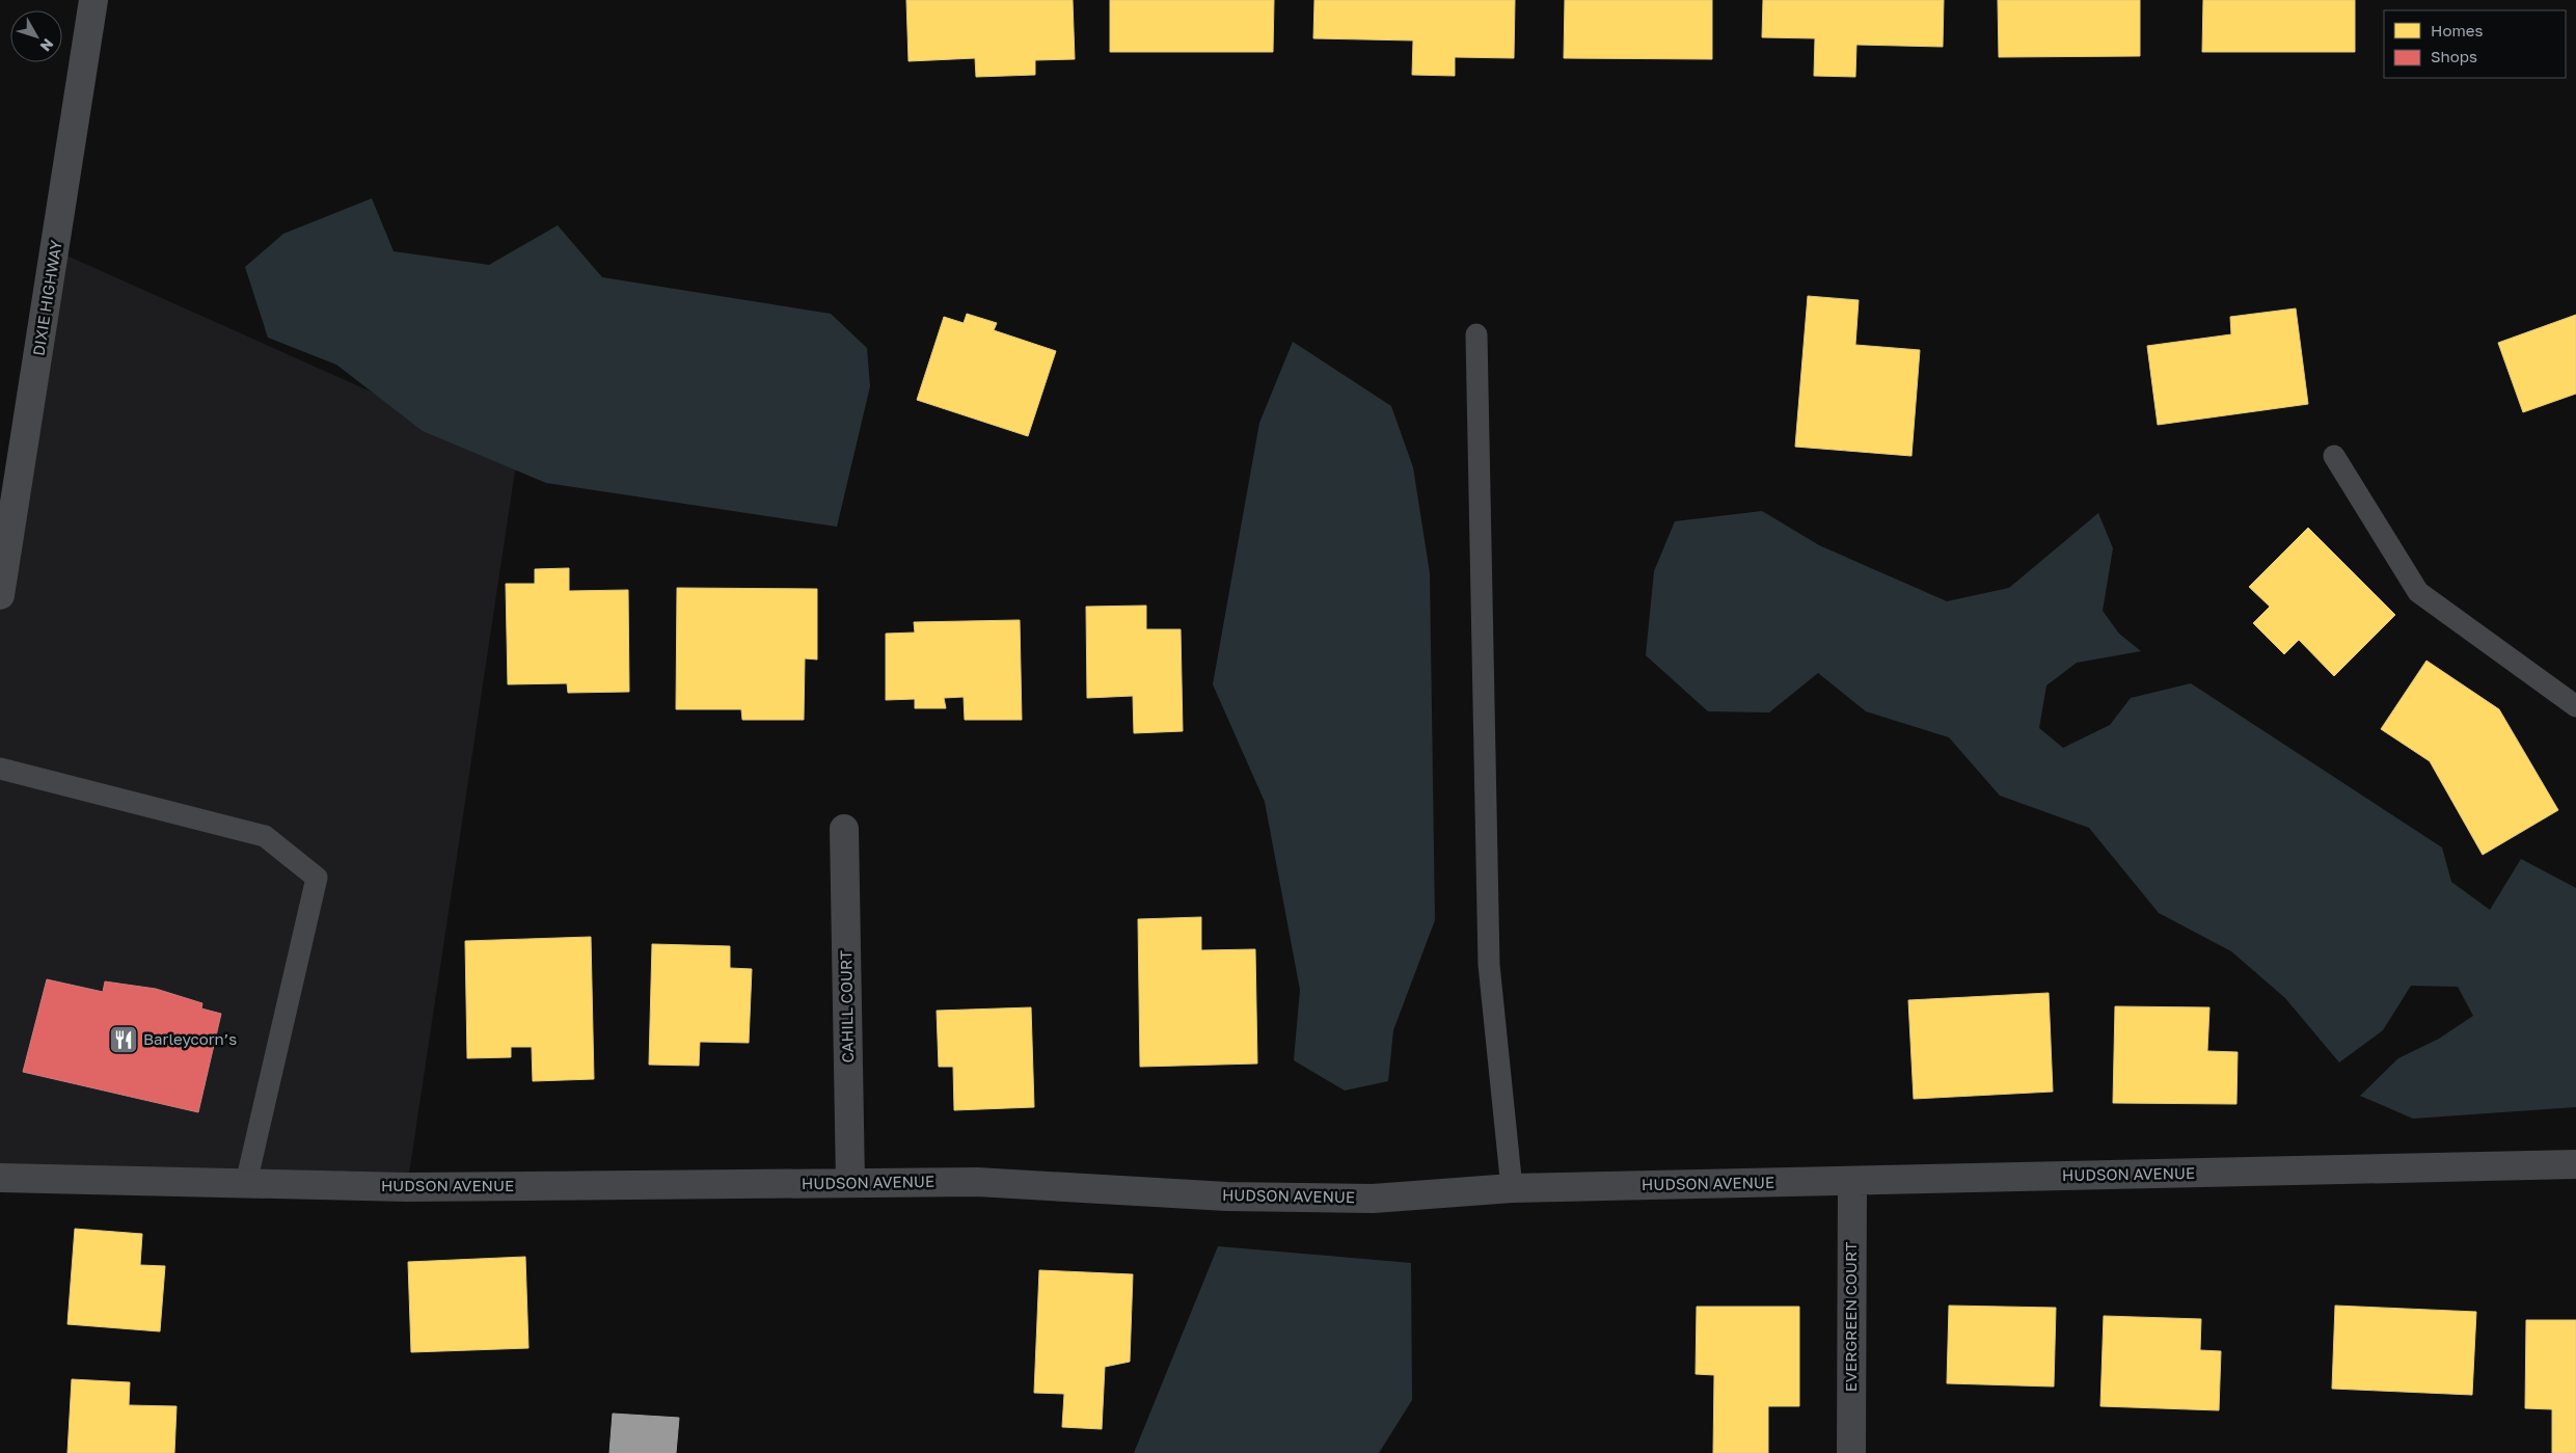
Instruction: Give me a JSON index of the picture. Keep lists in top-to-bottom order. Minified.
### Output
{"streets":{"main road":["DIXIE HIGHWAY"],"street":["CAHILL COURT","HUDSON AVENUE","EVERGREEN COURT"]},"crossings":[["CAHILL COURT","HUDSON AVENUE"],["HUDSON AVENUE","EVERGREEN COURT"]],"places":{"restaurant":["Barleycorn’s"]},"legend":["Homes","Shops"],"north":"bottom right"}
